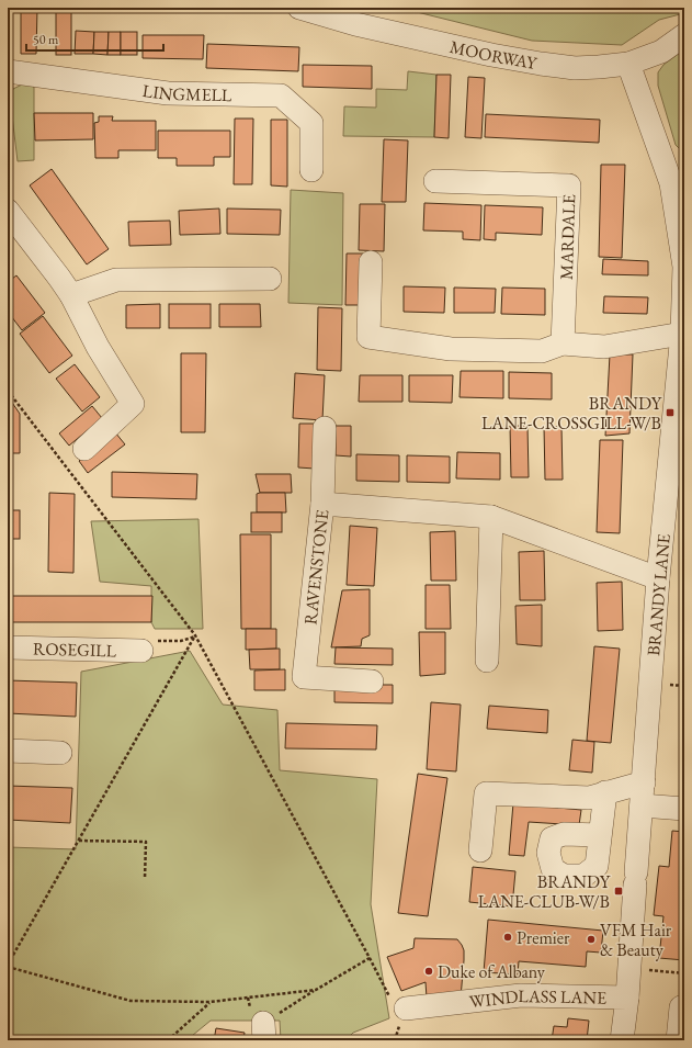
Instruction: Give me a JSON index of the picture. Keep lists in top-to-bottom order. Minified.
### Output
{"streets":{"street":["MOORWAY","LINGMELL","MARDALE","RAVENSTONE","BRANDY LANE","ROSEGILL","WINDLASS LANE"]},"crossings":[["MOORWAY","BRANDY LANE"],["RAVENSTONE","BRANDY LANE"],["BRANDY LANE","WINDLASS LANE"]],"places":{"transit":["BRANDY LANE-CROSSGILL-W/B","BRANDY LANE-CLUB-W/B"],"other":["Premier","VFM Hair & Beauty","Duke of Albany"]},"scale_bar":"50 m"}
